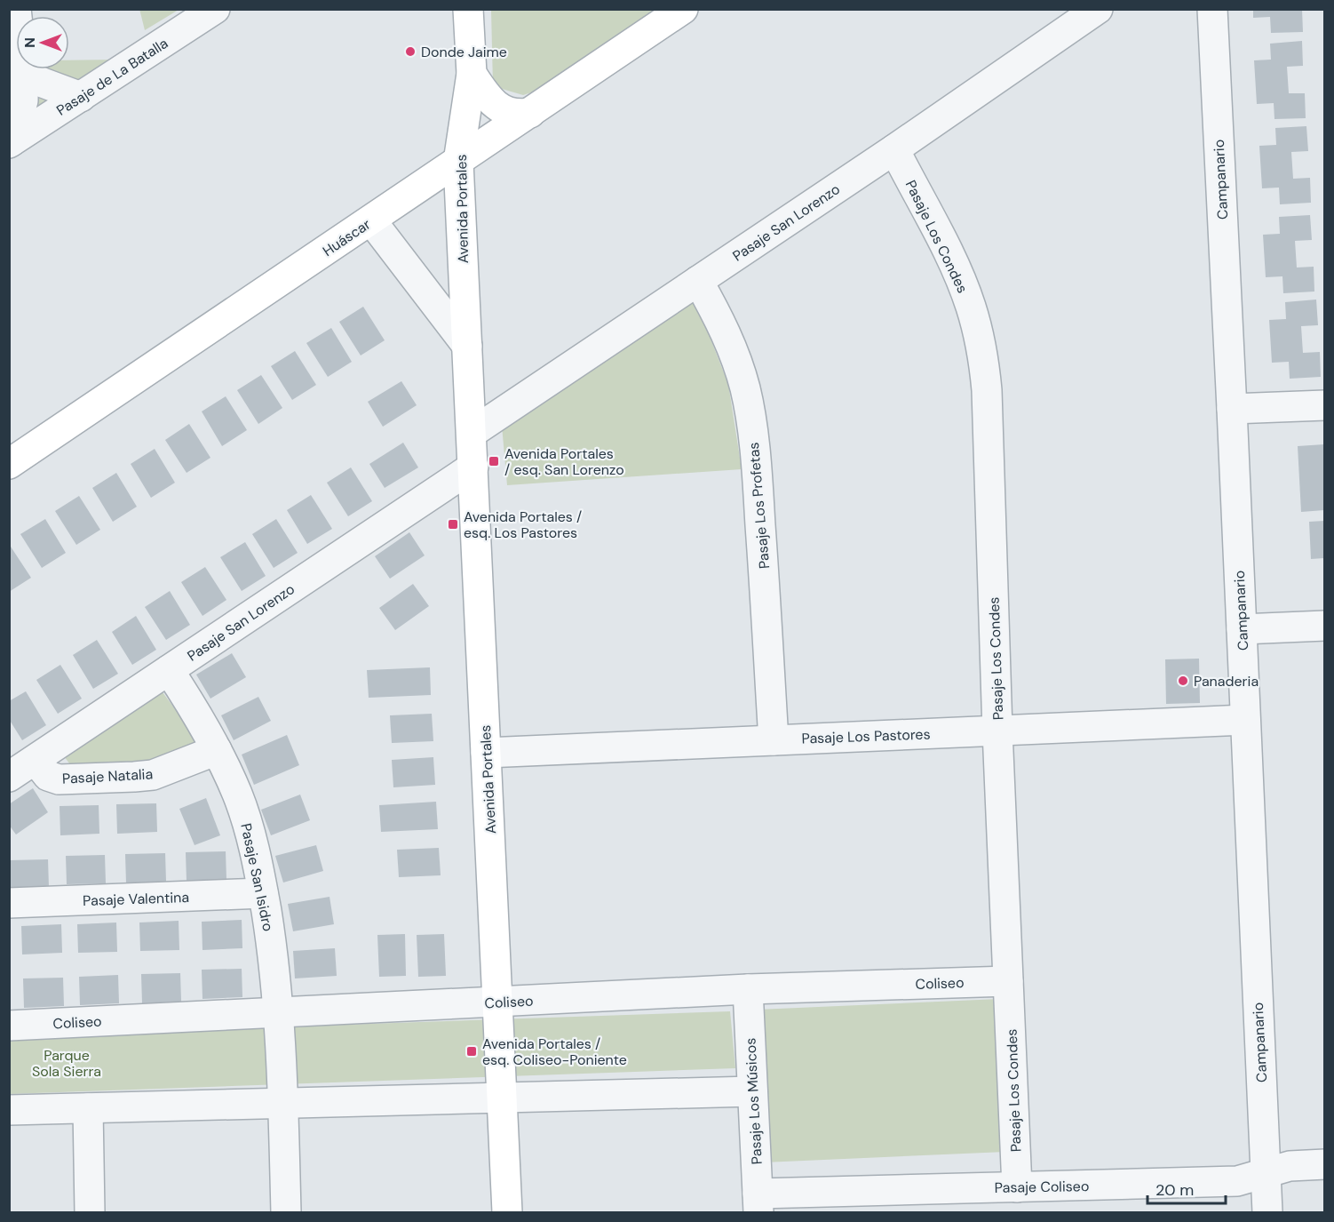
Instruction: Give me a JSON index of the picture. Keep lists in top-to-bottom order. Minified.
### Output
{"streets":{"main road":["Avenida Portales","Huáscar"],"street":["Pasaje de La Batalla","Campanario","Pasaje San Lorenzo","Pasaje Los Condes","Pasaje Los Profetas","Pasaje Los Pastores","Pasaje Natalia","Pasaje San Isidro","Pasaje Valentina","Coliseo","Pasaje Los Músicos","Pasaje Coliseo"]},"crossings":[["Campanario","Pasaje Los Pastores"],["Campanario","Pasaje Coliseo"],["Avenida Portales","Pasaje San Lorenzo"],["Avenida Portales","Huáscar"],["Avenida Portales","Pasaje Los Pastores"],["Avenida Portales","Coliseo"],["Pasaje San Lorenzo","Pasaje Los Condes"],["Pasaje San Lorenzo","Pasaje Los Profetas"],["Pasaje San Lorenzo","Pasaje Natalia"],["Pasaje San Lorenzo","Pasaje San Isidro"],["Pasaje Los Condes","Pasaje Los Pastores"],["Pasaje Los Condes","Coliseo"],["Pasaje Los Condes","Pasaje Coliseo"],["Pasaje Los Profetas","Pasaje Los Pastores"],["Pasaje Natalia","Pasaje San Isidro"],["Pasaje San Isidro","Pasaje Valentina"],["Pasaje San Isidro","Coliseo"],["Coliseo","Pasaje Los Músicos"],["Pasaje Los Músicos","Pasaje Coliseo"]],"parks":["Parque Sola Sierra"],"places":{"other":["Donde Jaime","Panaderia"],"transit":["Avenida Portales / esq. San Lorenzo","Avenida Portales / esq. Los Pastores","Avenida Portales / esq. Coliseo-Poniente"]},"scale_bar":"20 m","north":"left"}
